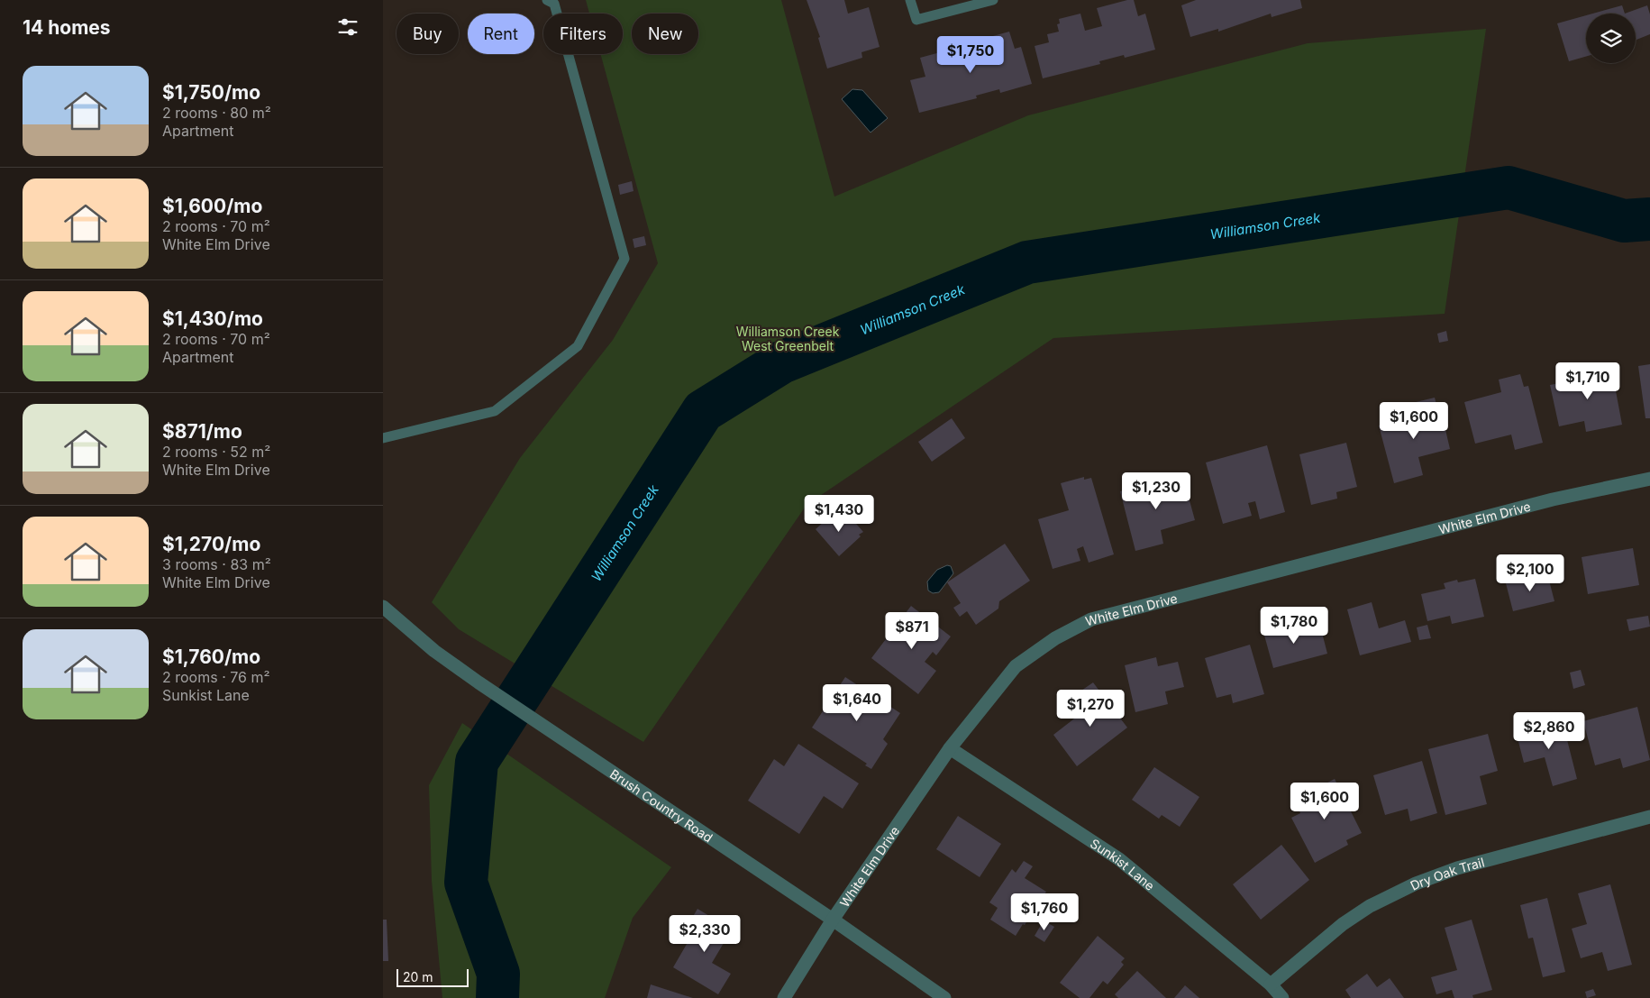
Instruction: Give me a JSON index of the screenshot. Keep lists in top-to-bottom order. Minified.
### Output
{"streets":{"street":["White Elm Drive","Brush Country Road","Sunkist Lane","Dry Oak Trail"]},"crossings":[["White Elm Drive","Brush Country Road"],["White Elm Drive","Sunkist Lane"],["Sunkist Lane","Dry Oak Trail"]],"water":["Williamson Creek"],"parks":["Williamson Creek West Greenbelt"],"scale_bar":"20 m","page":{"heading":"14 homes","chip":["Buy","Rent","Filters","New"],"price":["$1,750","$1,710","$1,600","$1,230","$1,430","$2,100","$1,780","$871","$1,640","$1,270","$2,860","$1,600","$1,760","$2,330"],"list":[{"name":"$1,750/mo","note":"2 rooms · 80 m² · Apartment"},{"name":"$1,600/mo","note":"2 rooms · 70 m² · White Elm Drive"},{"name":"$1,430/mo","note":"2 rooms · 70 m² · Apartment"},{"name":"$871/mo","note":"2 rooms · 52 m² · White Elm Drive"},{"name":"$1,270/mo","note":"3 rooms · 83 m² · White Elm Drive"},{"name":"$1,760/mo","note":"2 rooms · 76 m² · Sunkist Lane"}],"scale":"20 m"}}
